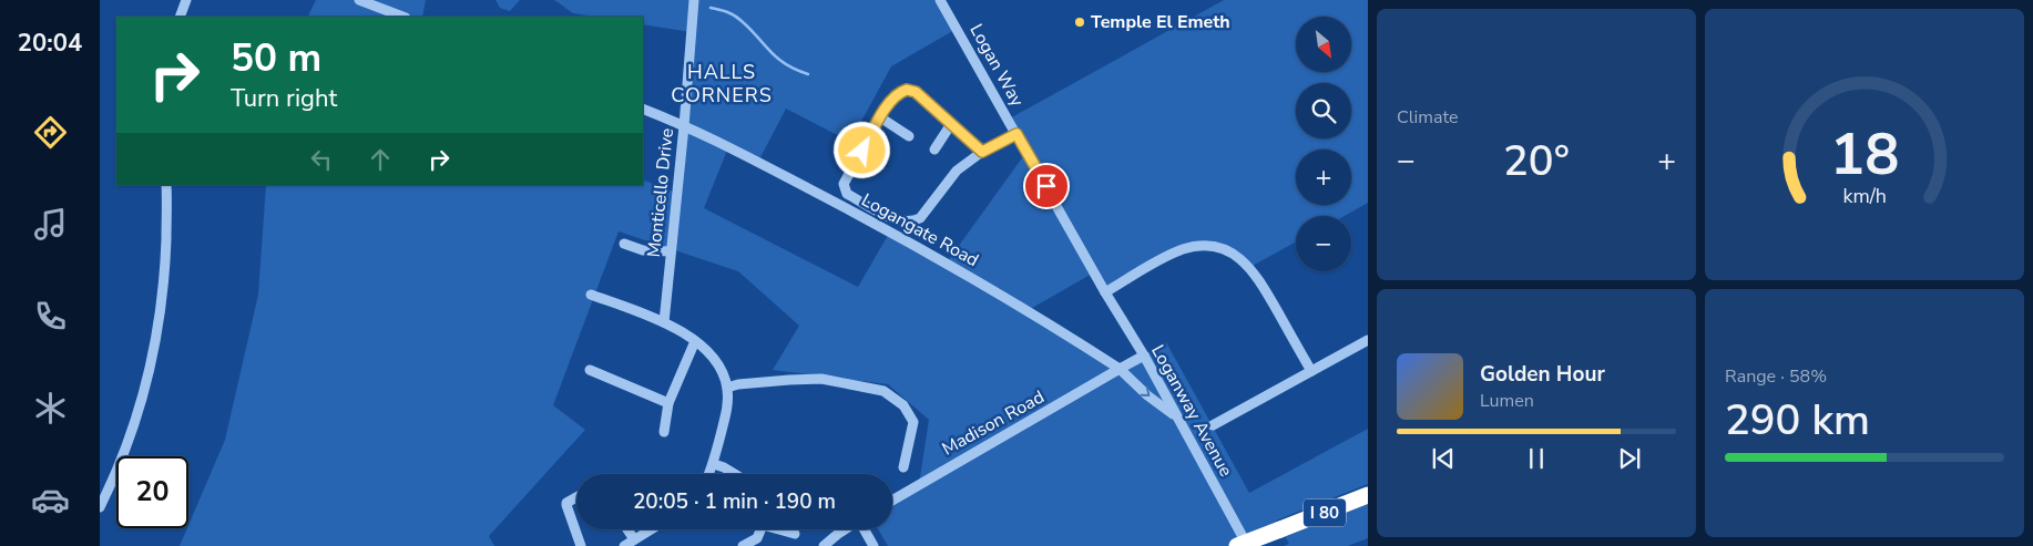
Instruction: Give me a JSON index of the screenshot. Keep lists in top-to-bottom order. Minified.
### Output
{"streets":{"highway":["I 80"],"street":["Logan Way","Monticello Drive","Logangate Road","Loganway Avenue","Madison Road"]},"crossings":[["Logan Way","Loganway Avenue"],["Monticello Drive","Logangate Road"],["Logangate Road","Loganway Avenue"],["Logangate Road","Madison Road"]],"districts":["HALLS CORNERS"],"places":["Temple El Emeth"],"north":"bottom right","page":{"tabs":"20:04","tile":["Climate",["Range · 58%","290 km"]],"map_buttons":["+","−"],"turn":["50 m","Turn right"],"heat":["−","20°","+"],"song":["Golden Hour","Lumen"],"limit":"20","trip":"20:05 · 1 min · 190 m","gauge":["18","km/h"]}}
